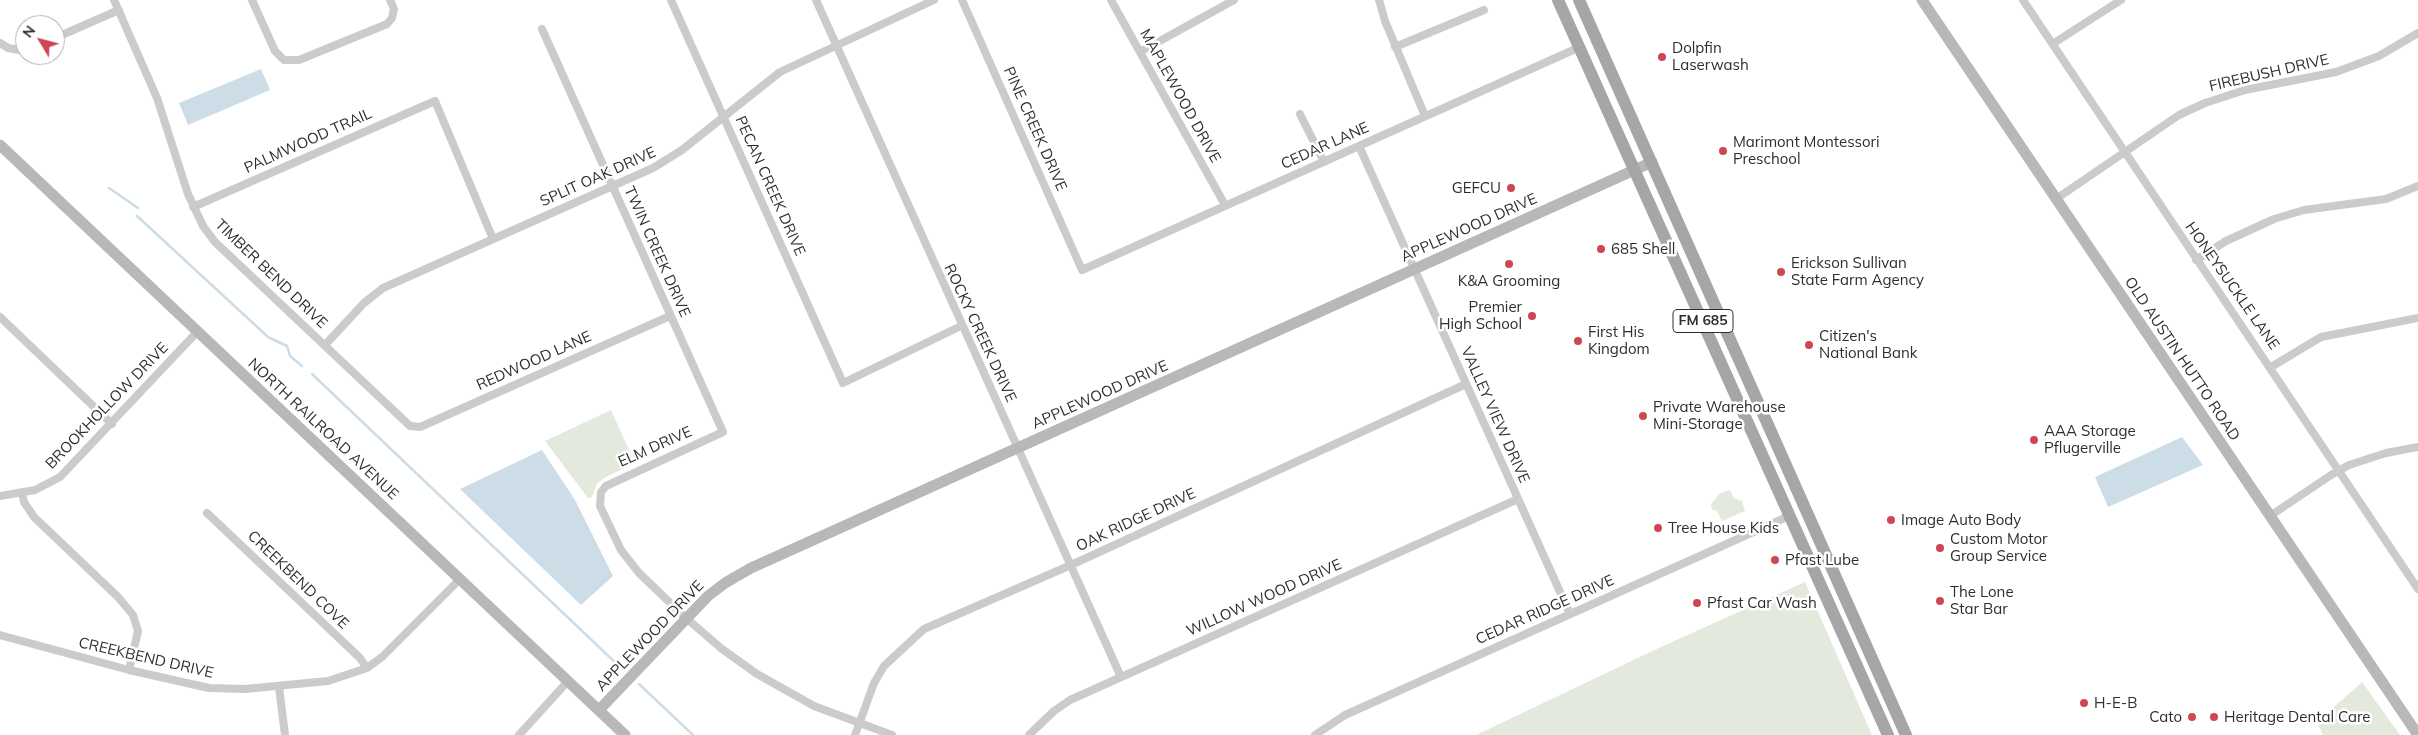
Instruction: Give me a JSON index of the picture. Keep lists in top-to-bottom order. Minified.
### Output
{"streets":{"main road":["FM 685"],"street":["FIREBUSH DRIVE","MAPLEWOOD DRIVE","PINE CREEK DRIVE","PALMWOOD TRAIL","CEDAR LANE","SPLIT OAK DRIVE","PECAN CREEK DRIVE","APPLEWOOD DRIVE","TWIN CREEK DRIVE","TIMBER BEND DRIVE","HONEYSUCKLE LANE","ROCKY CREEK DRIVE","OLD AUSTIN HUTTO ROAD","REDWOOD LANE","BROOKHOLLOW DRIVE","VALLEY VIEW DRIVE","NORTH RAILROAD AVENUE","ELM DRIVE","OAK RIDGE DRIVE","CREEKBEND COVE","WILLOW WOOD DRIVE","CEDAR RIDGE DRIVE","CREEKBEND DRIVE"]},"crossings":[["FIREBUSH DRIVE","HONEYSUCKLE LANE"],["FIREBUSH DRIVE","OLD AUSTIN HUTTO ROAD"],["MAPLEWOOD DRIVE","CEDAR LANE"],["PINE CREEK DRIVE","CEDAR LANE"],["PALMWOOD TRAIL","SPLIT OAK DRIVE"],["PALMWOOD TRAIL","TIMBER BEND DRIVE"],["CEDAR LANE","FM 685"],["CEDAR LANE","VALLEY VIEW DRIVE"],["SPLIT OAK DRIVE","PECAN CREEK DRIVE"],["SPLIT OAK DRIVE","TWIN CREEK DRIVE"],["SPLIT OAK DRIVE","TIMBER BEND DRIVE"],["SPLIT OAK DRIVE","ROCKY CREEK DRIVE"],["PECAN CREEK DRIVE","ROCKY CREEK DRIVE"],["APPLEWOOD DRIVE","FM 685"],["APPLEWOOD DRIVE","ROCKY CREEK DRIVE"],["APPLEWOOD DRIVE","VALLEY VIEW DRIVE"],["APPLEWOOD DRIVE","NORTH RAILROAD AVENUE"],["APPLEWOOD DRIVE","ELM DRIVE"],["TWIN CREEK DRIVE","REDWOOD LANE"],["TWIN CREEK DRIVE","ELM DRIVE"],["TIMBER BEND DRIVE","REDWOOD LANE"],["FM 685","CEDAR RIDGE DRIVE"],["ROCKY CREEK DRIVE","OAK RIDGE DRIVE"],["ROCKY CREEK DRIVE","WILLOW WOOD DRIVE"],["BROOKHOLLOW DRIVE","NORTH RAILROAD AVENUE"],["VALLEY VIEW DRIVE","OAK RIDGE DRIVE"],["VALLEY VIEW DRIVE","WILLOW WOOD DRIVE"],["VALLEY VIEW DRIVE","CEDAR RIDGE DRIVE"],["NORTH RAILROAD AVENUE","CREEKBEND DRIVE"],["CREEKBEND COVE","CREEKBEND DRIVE"]],"places":["Dolpfin Laserwash","Marimont Montessori Preschool","GEFCU","685 Shell","K&A Grooming","Erickson Sullivan State Farm Agency","Premier High School","First His Kingdom","Citizen's National Bank","Private Warehouse Mini-Storage","AAA Storage Pflugerville","Image Auto Body","Tree House Kids","Custom Motor Group Service","Pfast Lube","The Lone Star Bar","Pfast Car Wash","H-E-B","Cato","Heritage Dental Care"],"north":"top left"}
